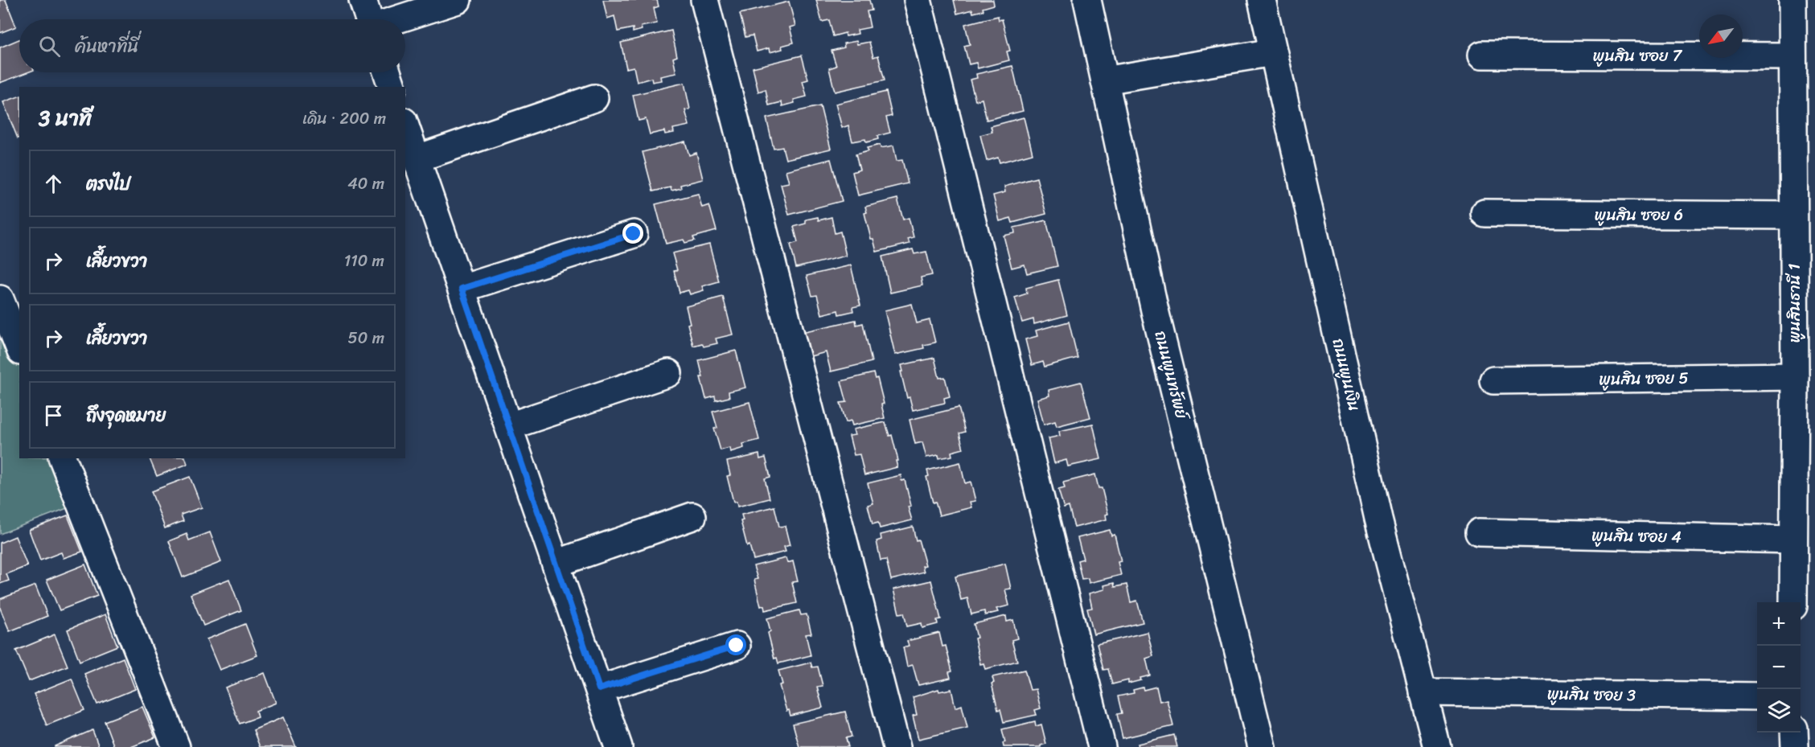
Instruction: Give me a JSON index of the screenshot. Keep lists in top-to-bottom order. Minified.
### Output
{"streets":{"street":["พูนสิน ซอย 7","พูนสิน ซอย 6","พูนสินธานี 1","ถนนพูนทรัพย์","ถนนพูนเงิน","พูนสิน ซอย 5","พูนสิน ซอย 4","พูนสิน ซอย 3"]},"crossings":[["พูนสิน ซอย 7","พูนสินธานี 1"],["พูนสิน ซอย 6","พูนสินธานี 1"],["พูนสินธานี 1","พูนสิน ซอย 5"],["พูนสินธานี 1","พูนสิน ซอย 4"],["ถนนพูนเงิน","พูนสิน ซอย 3"]],"north":"bottom left","page":{"search":"ค้นหาที่นี่","heading":["3 นาที","เดิน · 200 m"],"list":[["ตรงไป","40 m"],["เลี้ยวขวา","110 m"],["เลี้ยวขวา","50 m"],"ถึงจุดหมาย"],"map_buttons":["+","−"]}}
